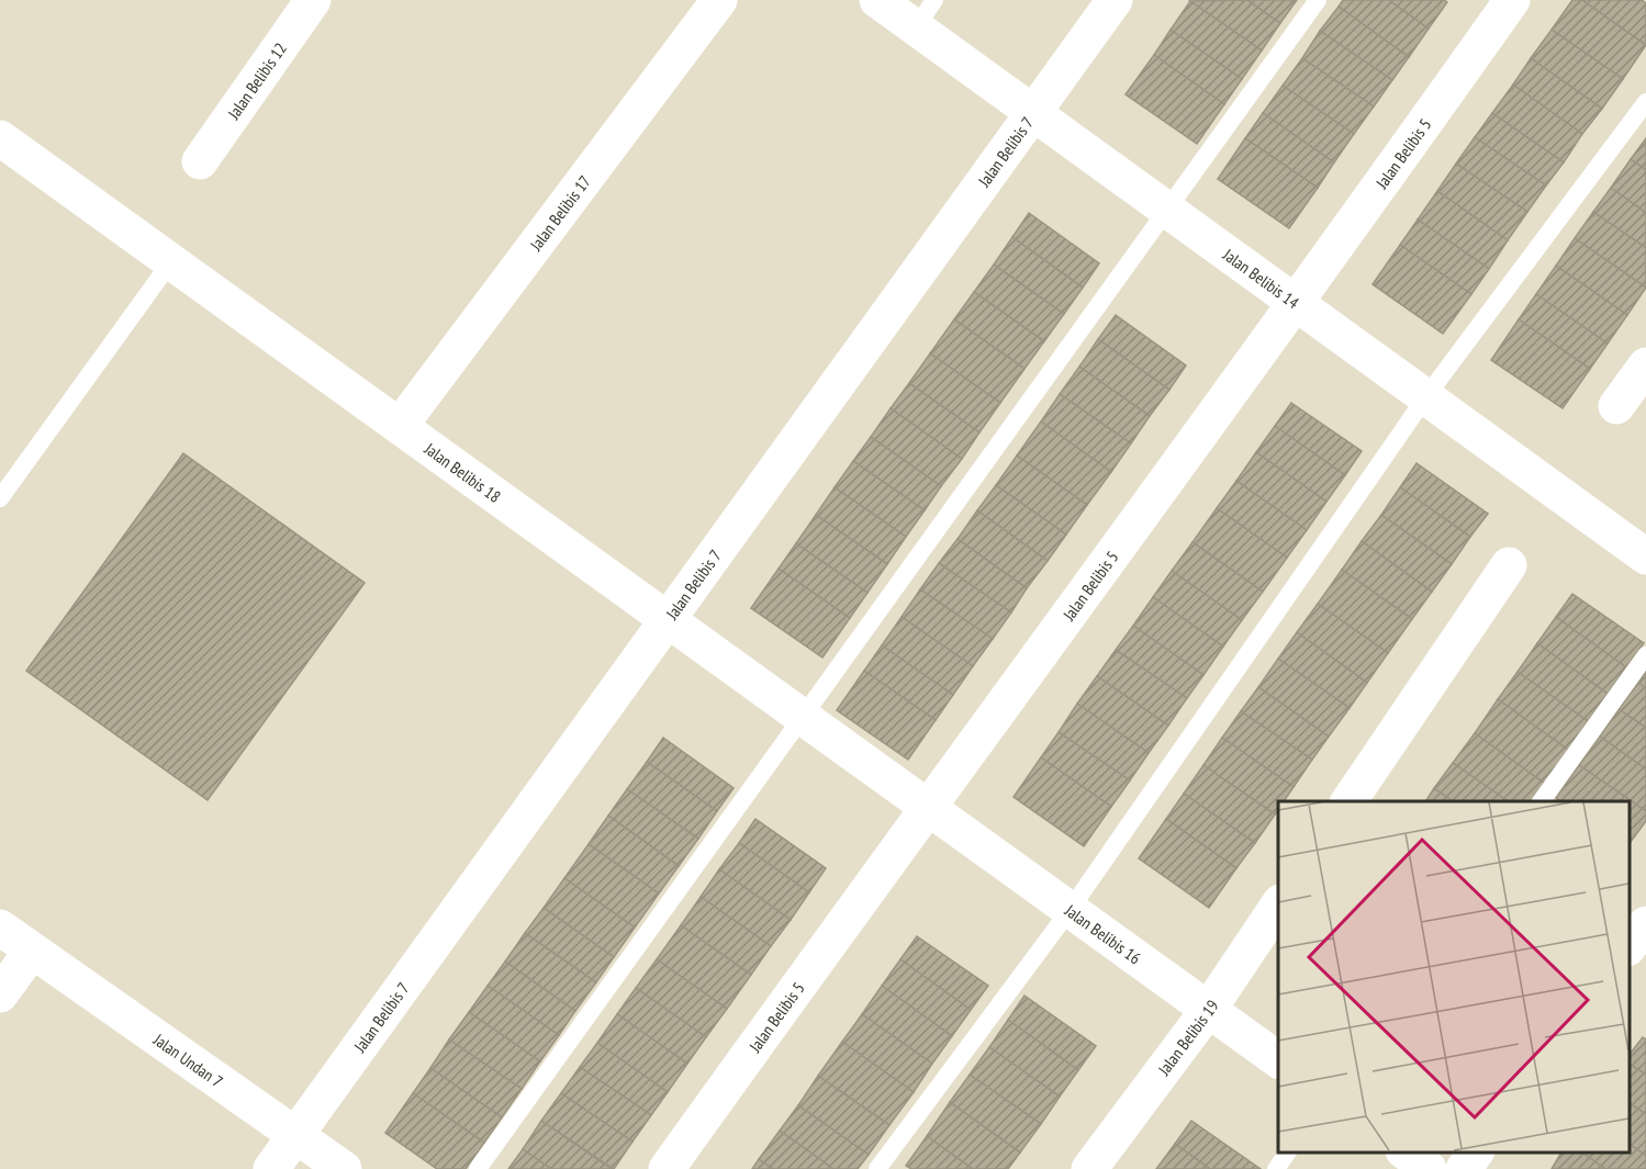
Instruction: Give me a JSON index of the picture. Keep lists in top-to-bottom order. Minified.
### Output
{"streets":{"street":["Jalan Belibis 12","Jalan Belibis 7","Jalan Belibis 5","Jalan Belibis 17","Jalan Belibis 14","Jalan Belibis 18","Jalan Belibis 16","Jalan Belibis 19","Jalan Undan 7"]},"crossings":[["Jalan Belibis 7","Jalan Belibis 14"],["Jalan Belibis 7","Jalan Belibis 18"],["Jalan Belibis 7","Jalan Undan 7"],["Jalan Belibis 5","Jalan Belibis 14"],["Jalan Belibis 5","Jalan Belibis 18"],["Jalan Belibis 5","Jalan Belibis 16"],["Jalan Belibis 17","Jalan Belibis 18"],["Jalan Belibis 18","Jalan Belibis 16"],["Jalan Belibis 16","Jalan Belibis 19"]]}
